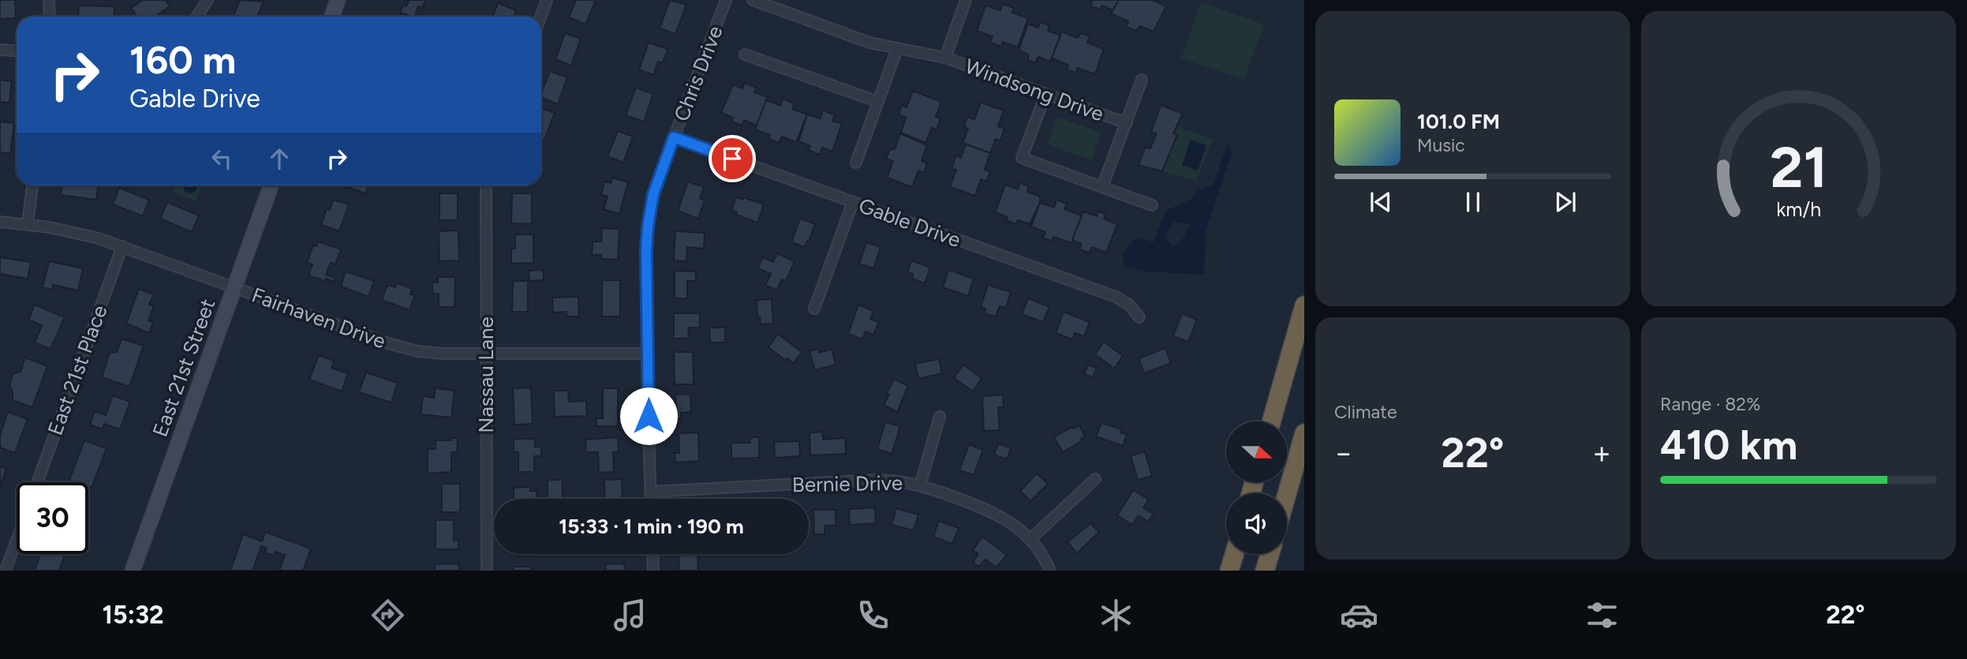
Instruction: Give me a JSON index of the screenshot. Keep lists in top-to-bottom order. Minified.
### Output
{"streets":{"main road":["East 21st Street"],"street":["Chris Drive","Windsong Drive","Gable Drive","Fairhaven Drive","East 21st Place","Nassau Lane","Bernie Drive"]},"crossings":[["Chris Drive","Gable Drive"],["Chris Drive","Fairhaven Drive"],["Chris Drive","Bernie Drive"],["Fairhaven Drive","East 21st Street"],["Fairhaven Drive","East 21st Place"],["Fairhaven Drive","Nassau Lane"]],"north":"right","page":{"turn":["160 m","Gable Drive"],"song":["101.0 FM","Music"],"tile":["Climate",["Range · 82%","410 km"]],"heat":["−","22°","+"],"limit":"30","trip":"15:33 · 1 min · 190 m","tabs":["15:32","22°"],"gauge":["21","km/h"]}}
